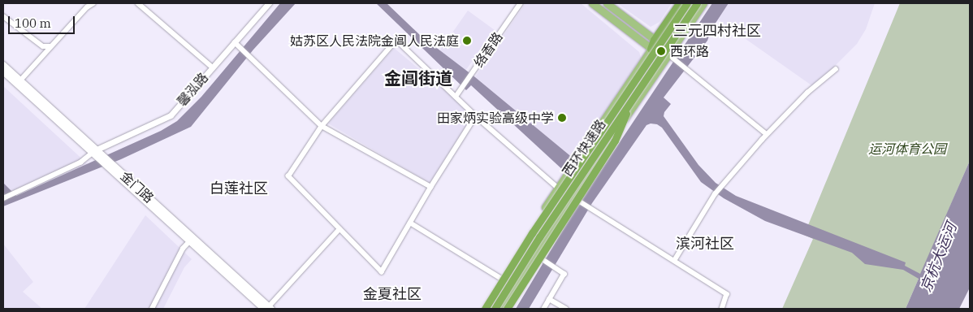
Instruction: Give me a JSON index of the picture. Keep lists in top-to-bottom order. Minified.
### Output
{"streets":{"highway":["西环快速路"],"main road":["金门路"],"street":["络香路","馨泓路"]},"crossings":[["馨泓路","金门路"]],"districts":["三元四村社区","金阊街道","白莲社区","滨河社区","金夏社区"],"water":["京杭大运河"],"parks":["运河体育公园"],"places":["姑苏区人民法院金阊人民法庭","西环路","田家炳实验高级中学"],"scale_bar":"100 m"}
